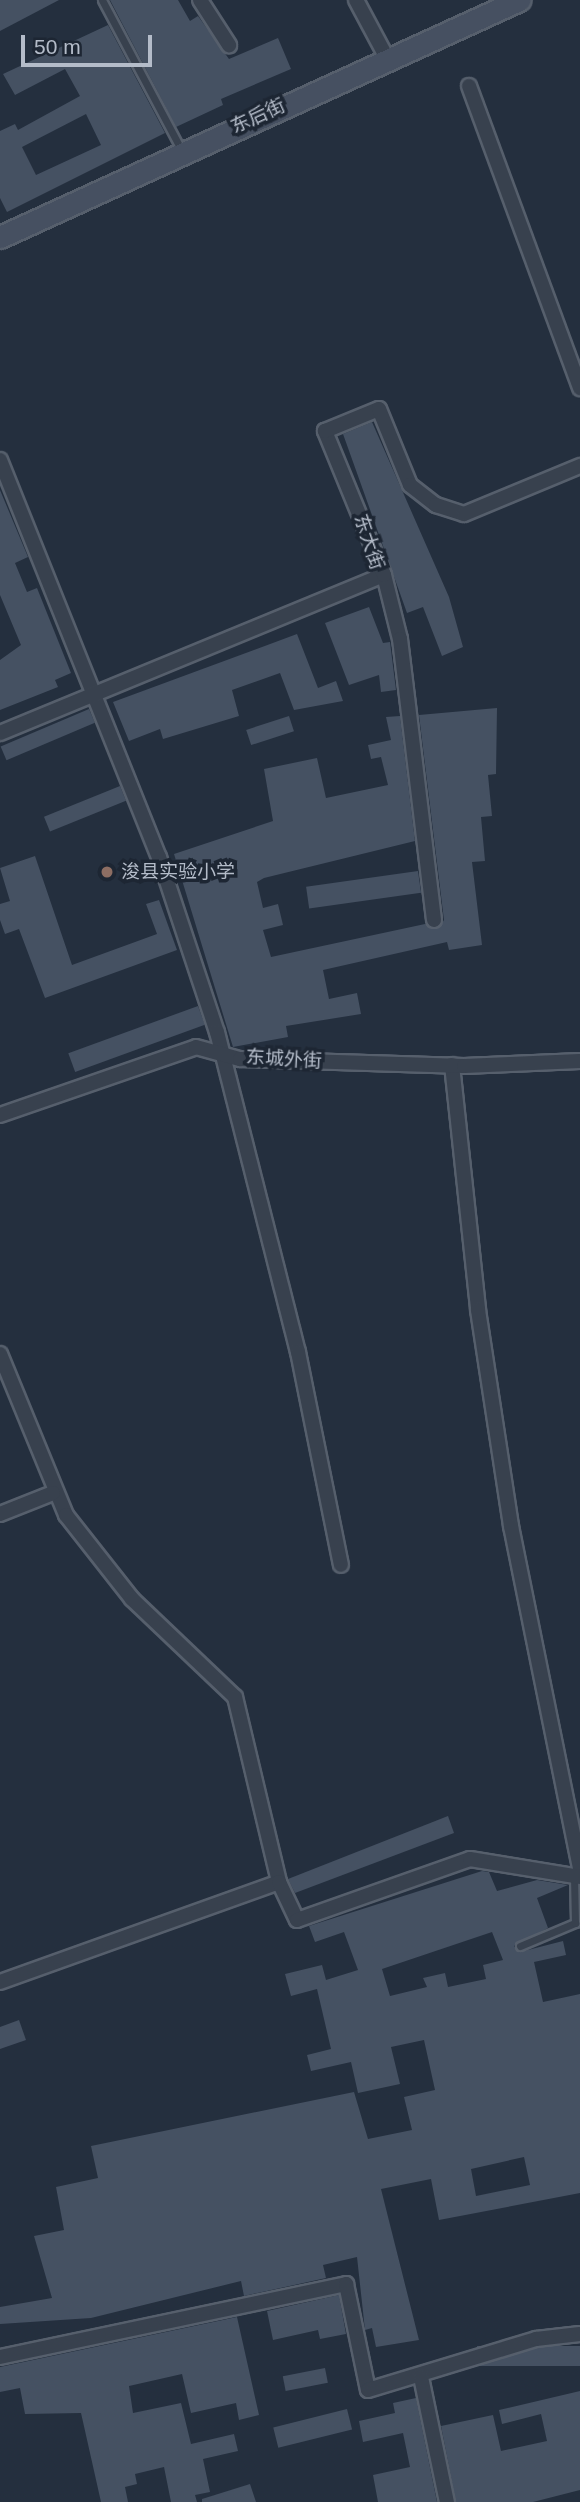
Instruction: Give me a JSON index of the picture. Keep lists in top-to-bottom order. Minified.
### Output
{"streets":{"street":["东后街","东大街","东城外街"]},"places":["浚县实验小学"],"scale_bar":"50 m"}
